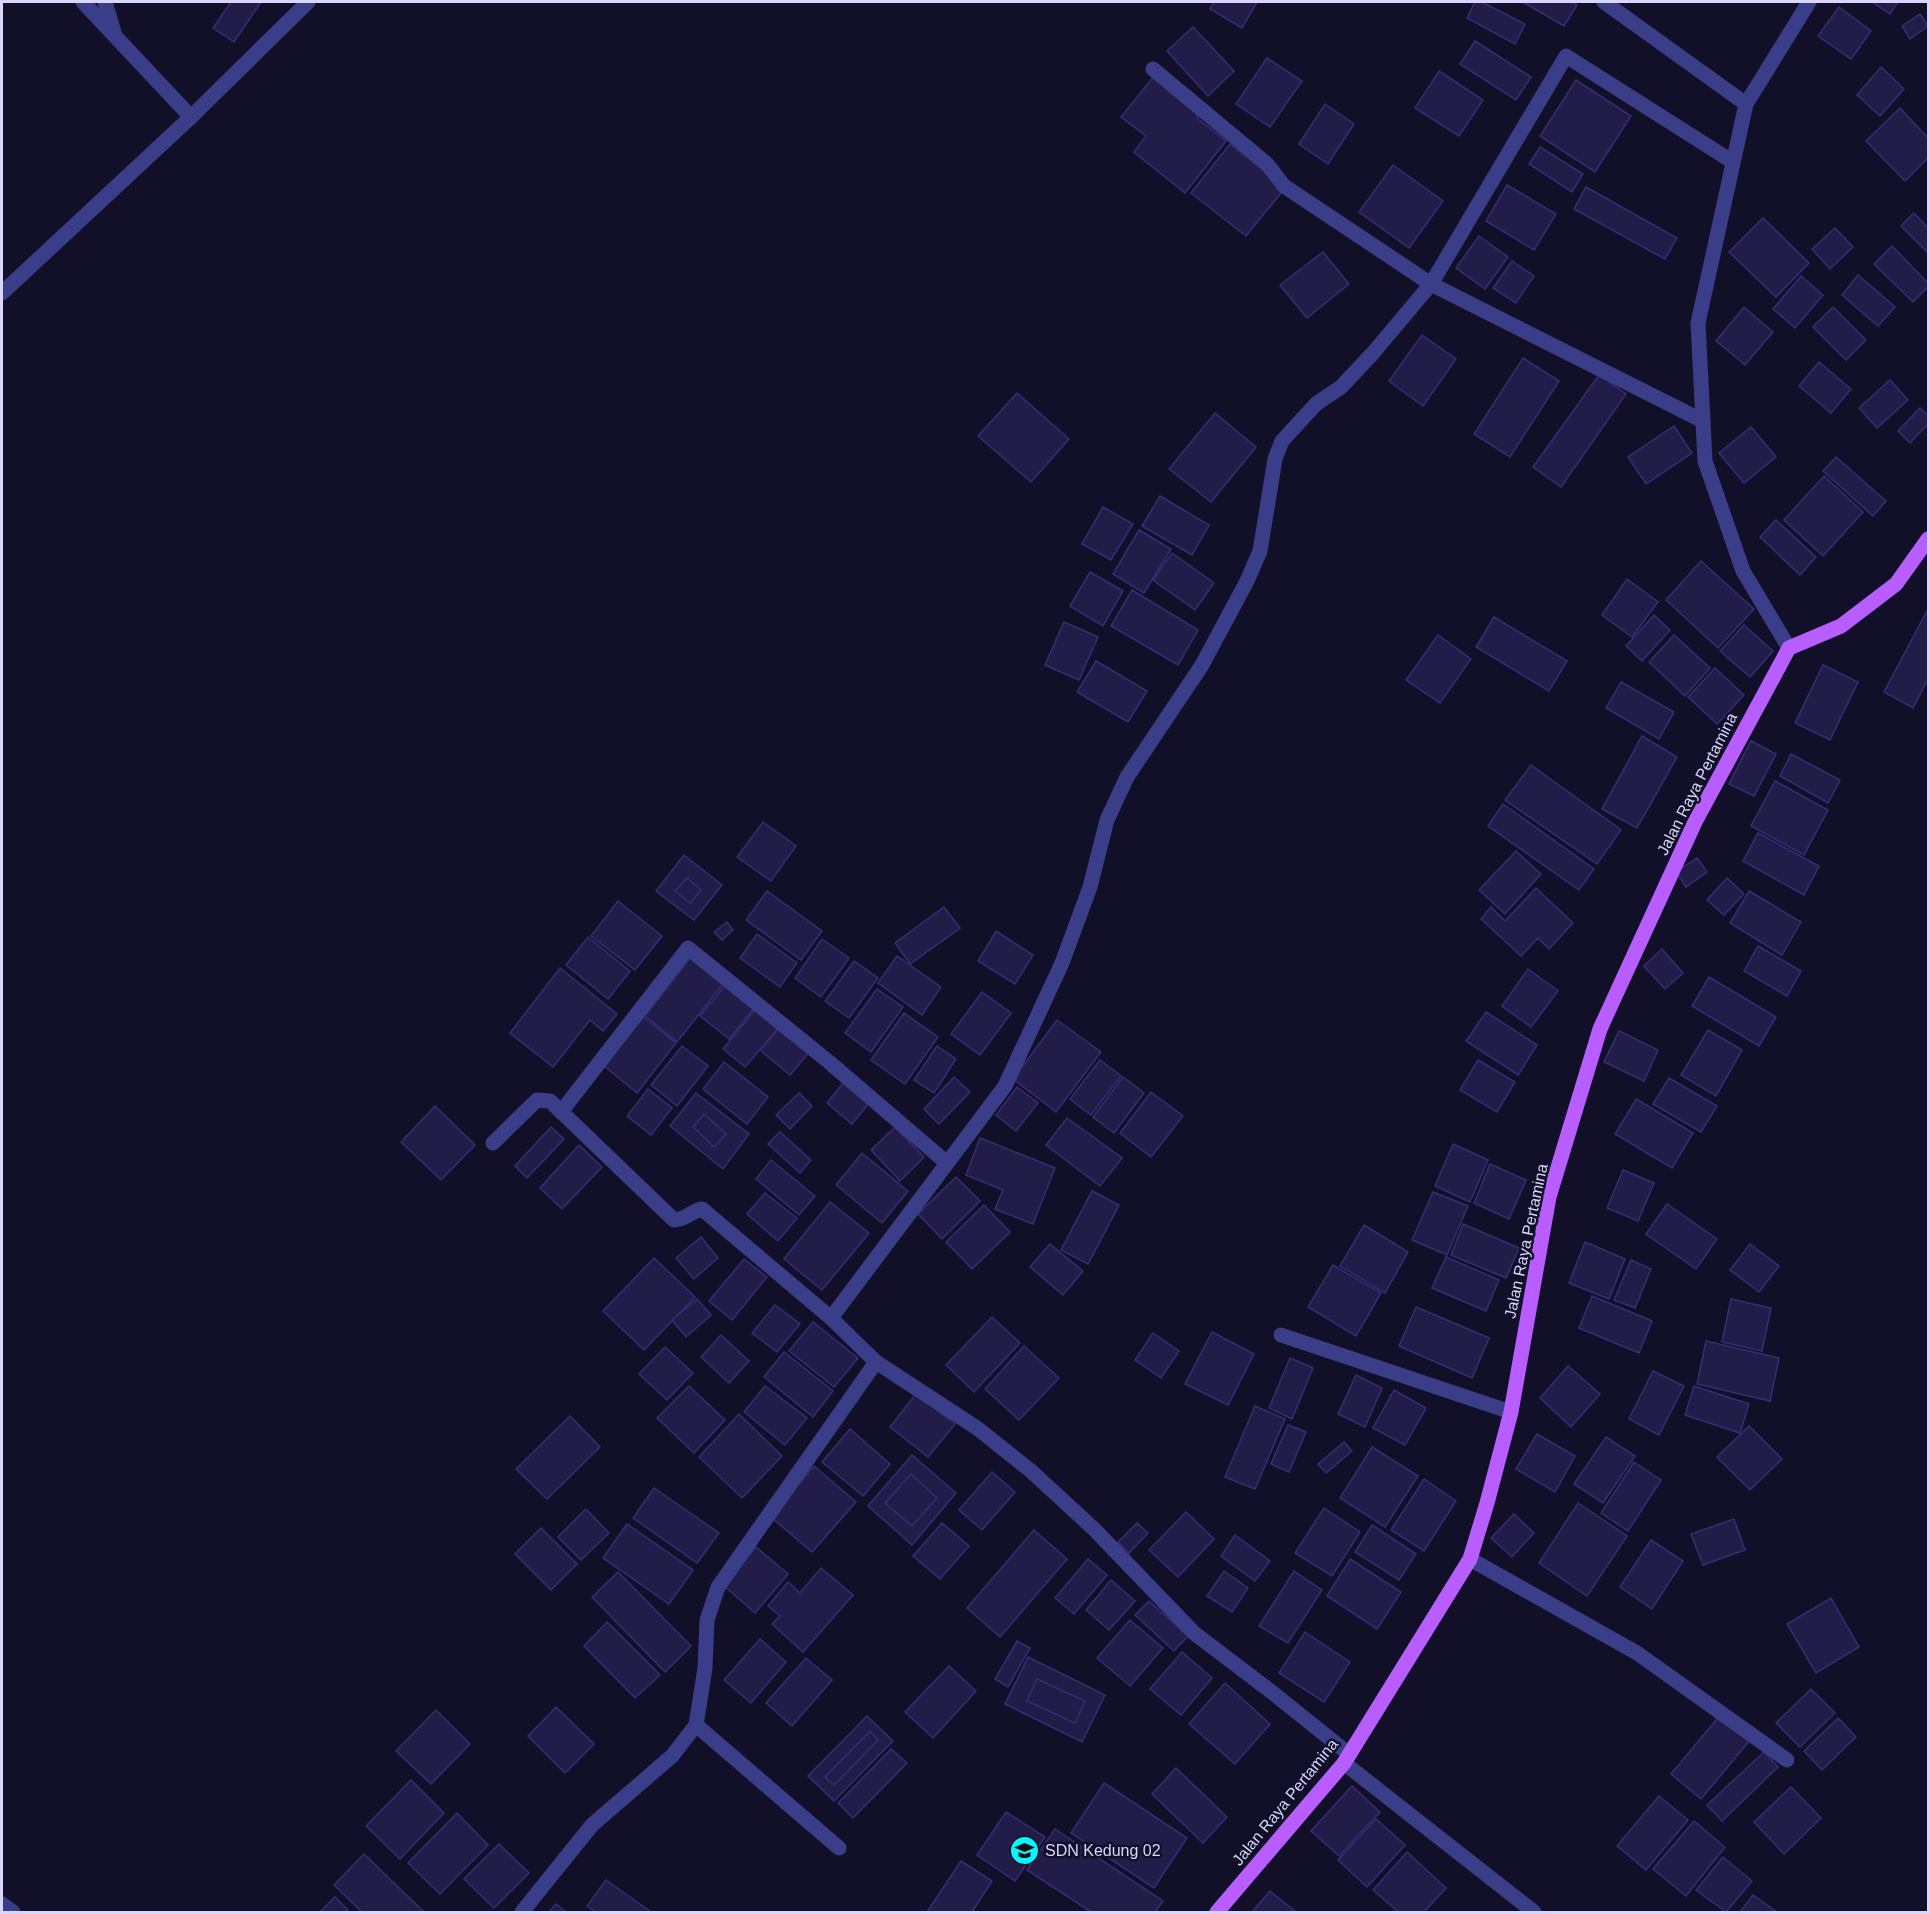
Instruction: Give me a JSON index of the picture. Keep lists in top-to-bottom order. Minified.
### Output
{"streets":{"main road":["Jalan Raya Pertamina"]},"places":{"school or university":["SDN Kedung 02"]}}
